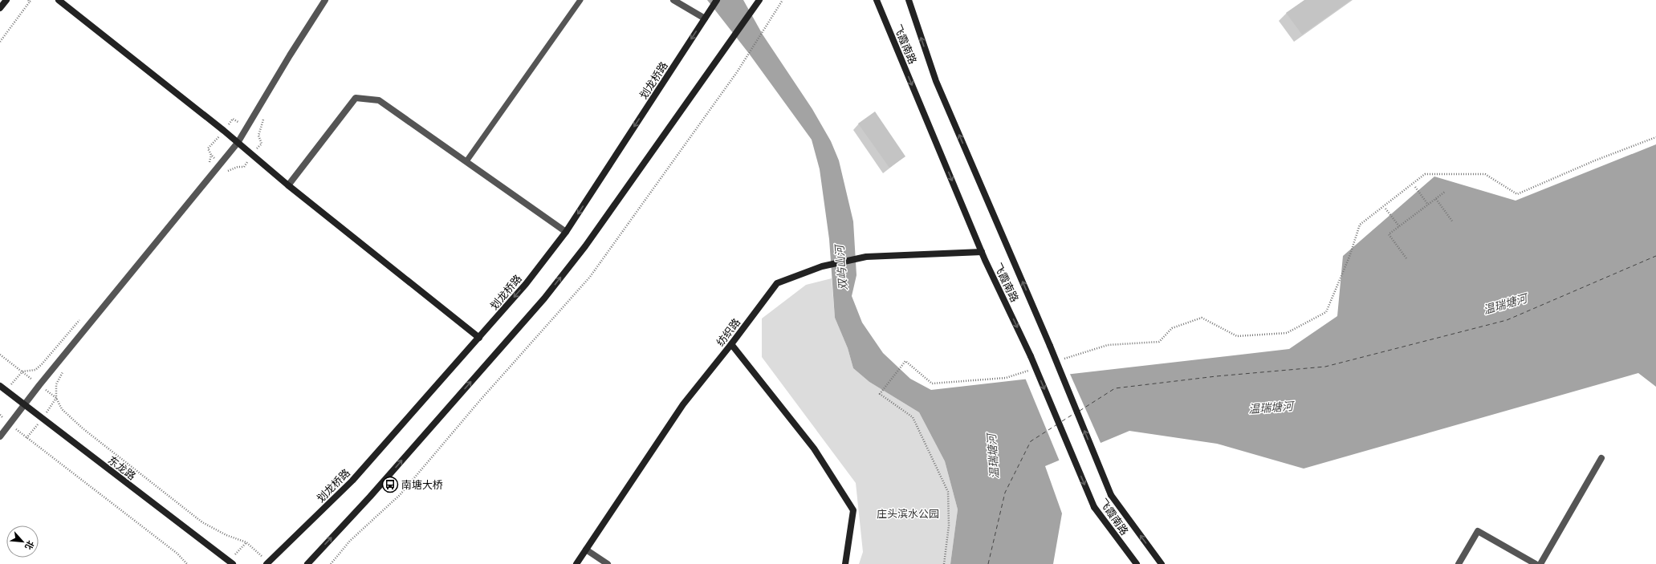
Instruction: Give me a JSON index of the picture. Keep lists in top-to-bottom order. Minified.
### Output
{"streets":{"main road":["飞霞南路","划龙桥路","纺织路","东龙路"]},"crossings":[["飞霞南路","纺织路"]],"water":["双屿山河","温瑞塘河"],"parks":["庄头滨水公园"],"places":{"bus stop":["南塘大桥"]},"north":"bottom right"}
